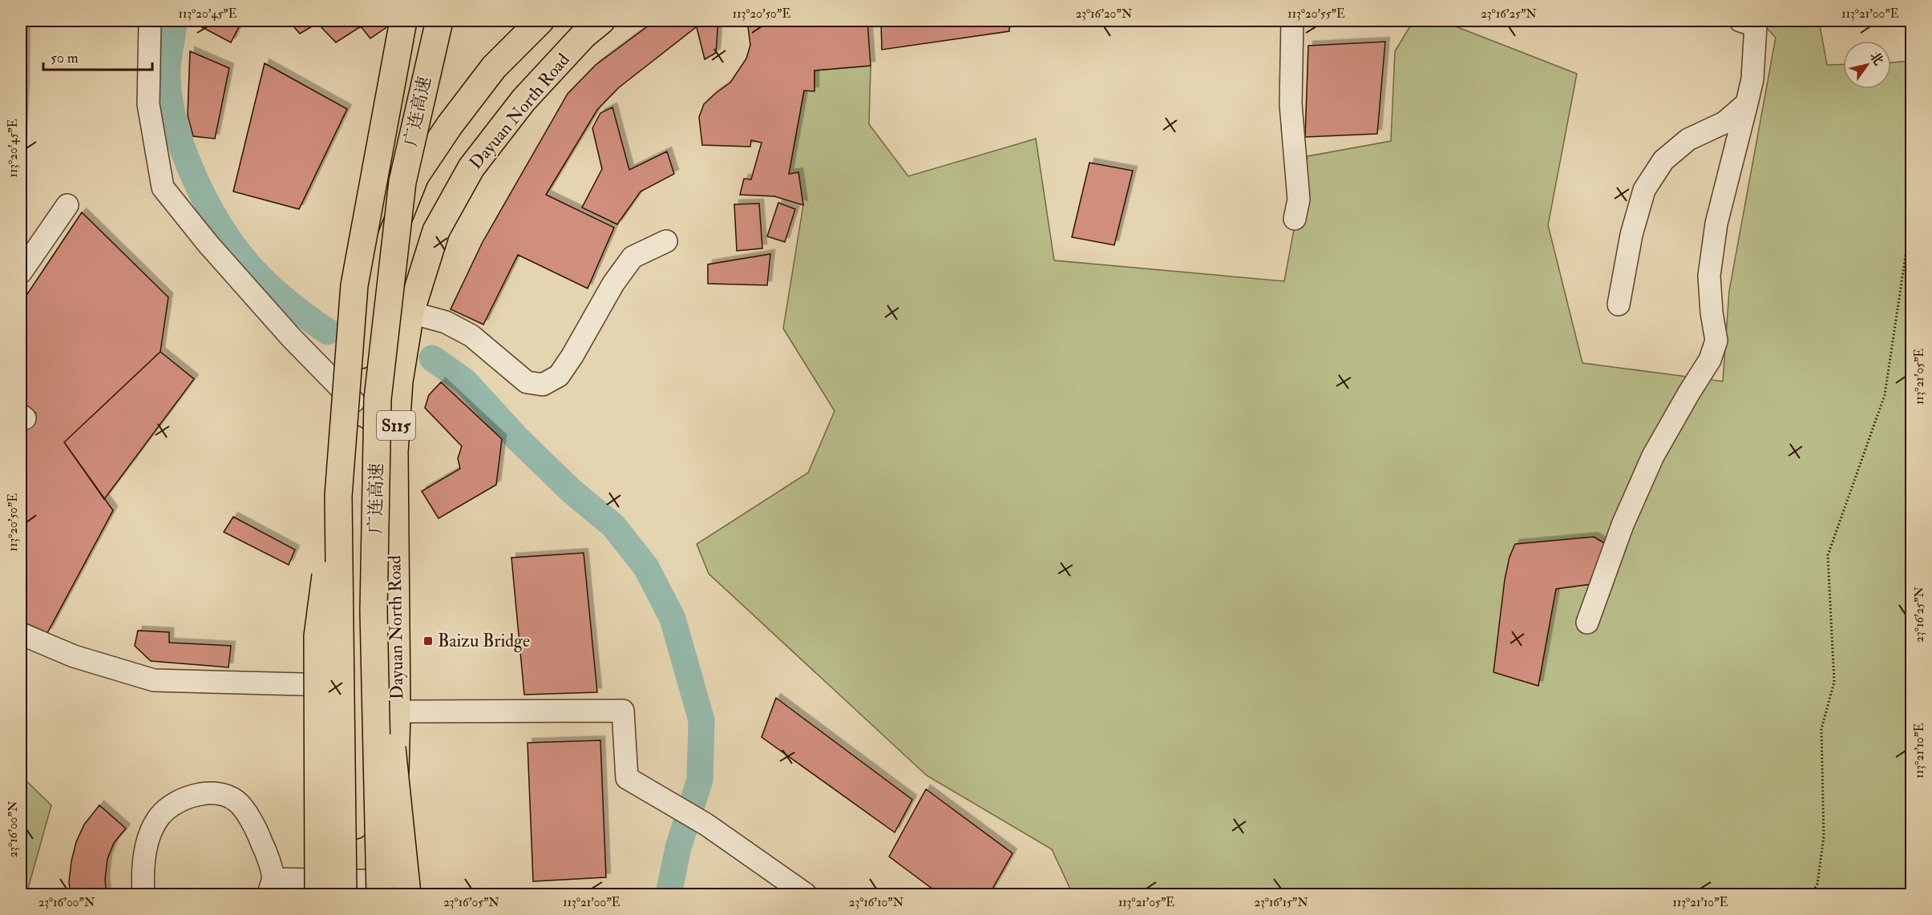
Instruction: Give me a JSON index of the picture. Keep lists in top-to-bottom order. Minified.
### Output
{"streets":{"main road":["广连高速","Dayuan North Road","S115"]},"crossings":[["广连高速","Dayuan North Road"],["广连高速","S115"]],"places":{"transit":["Baizu Bridge"]},"scale_bar":"50 m","north":"top right","coordinates":["113°20'45\"E","113°20'50\"E","23°16'20\"N","113°20'55\"E","23°16'25\"N","113°21'00\"E","113°21'05\"E","113°21'10\"E","23°16'00\"N","23°16'05\"N","23°16'10\"N","23°16'15\"N"]}
